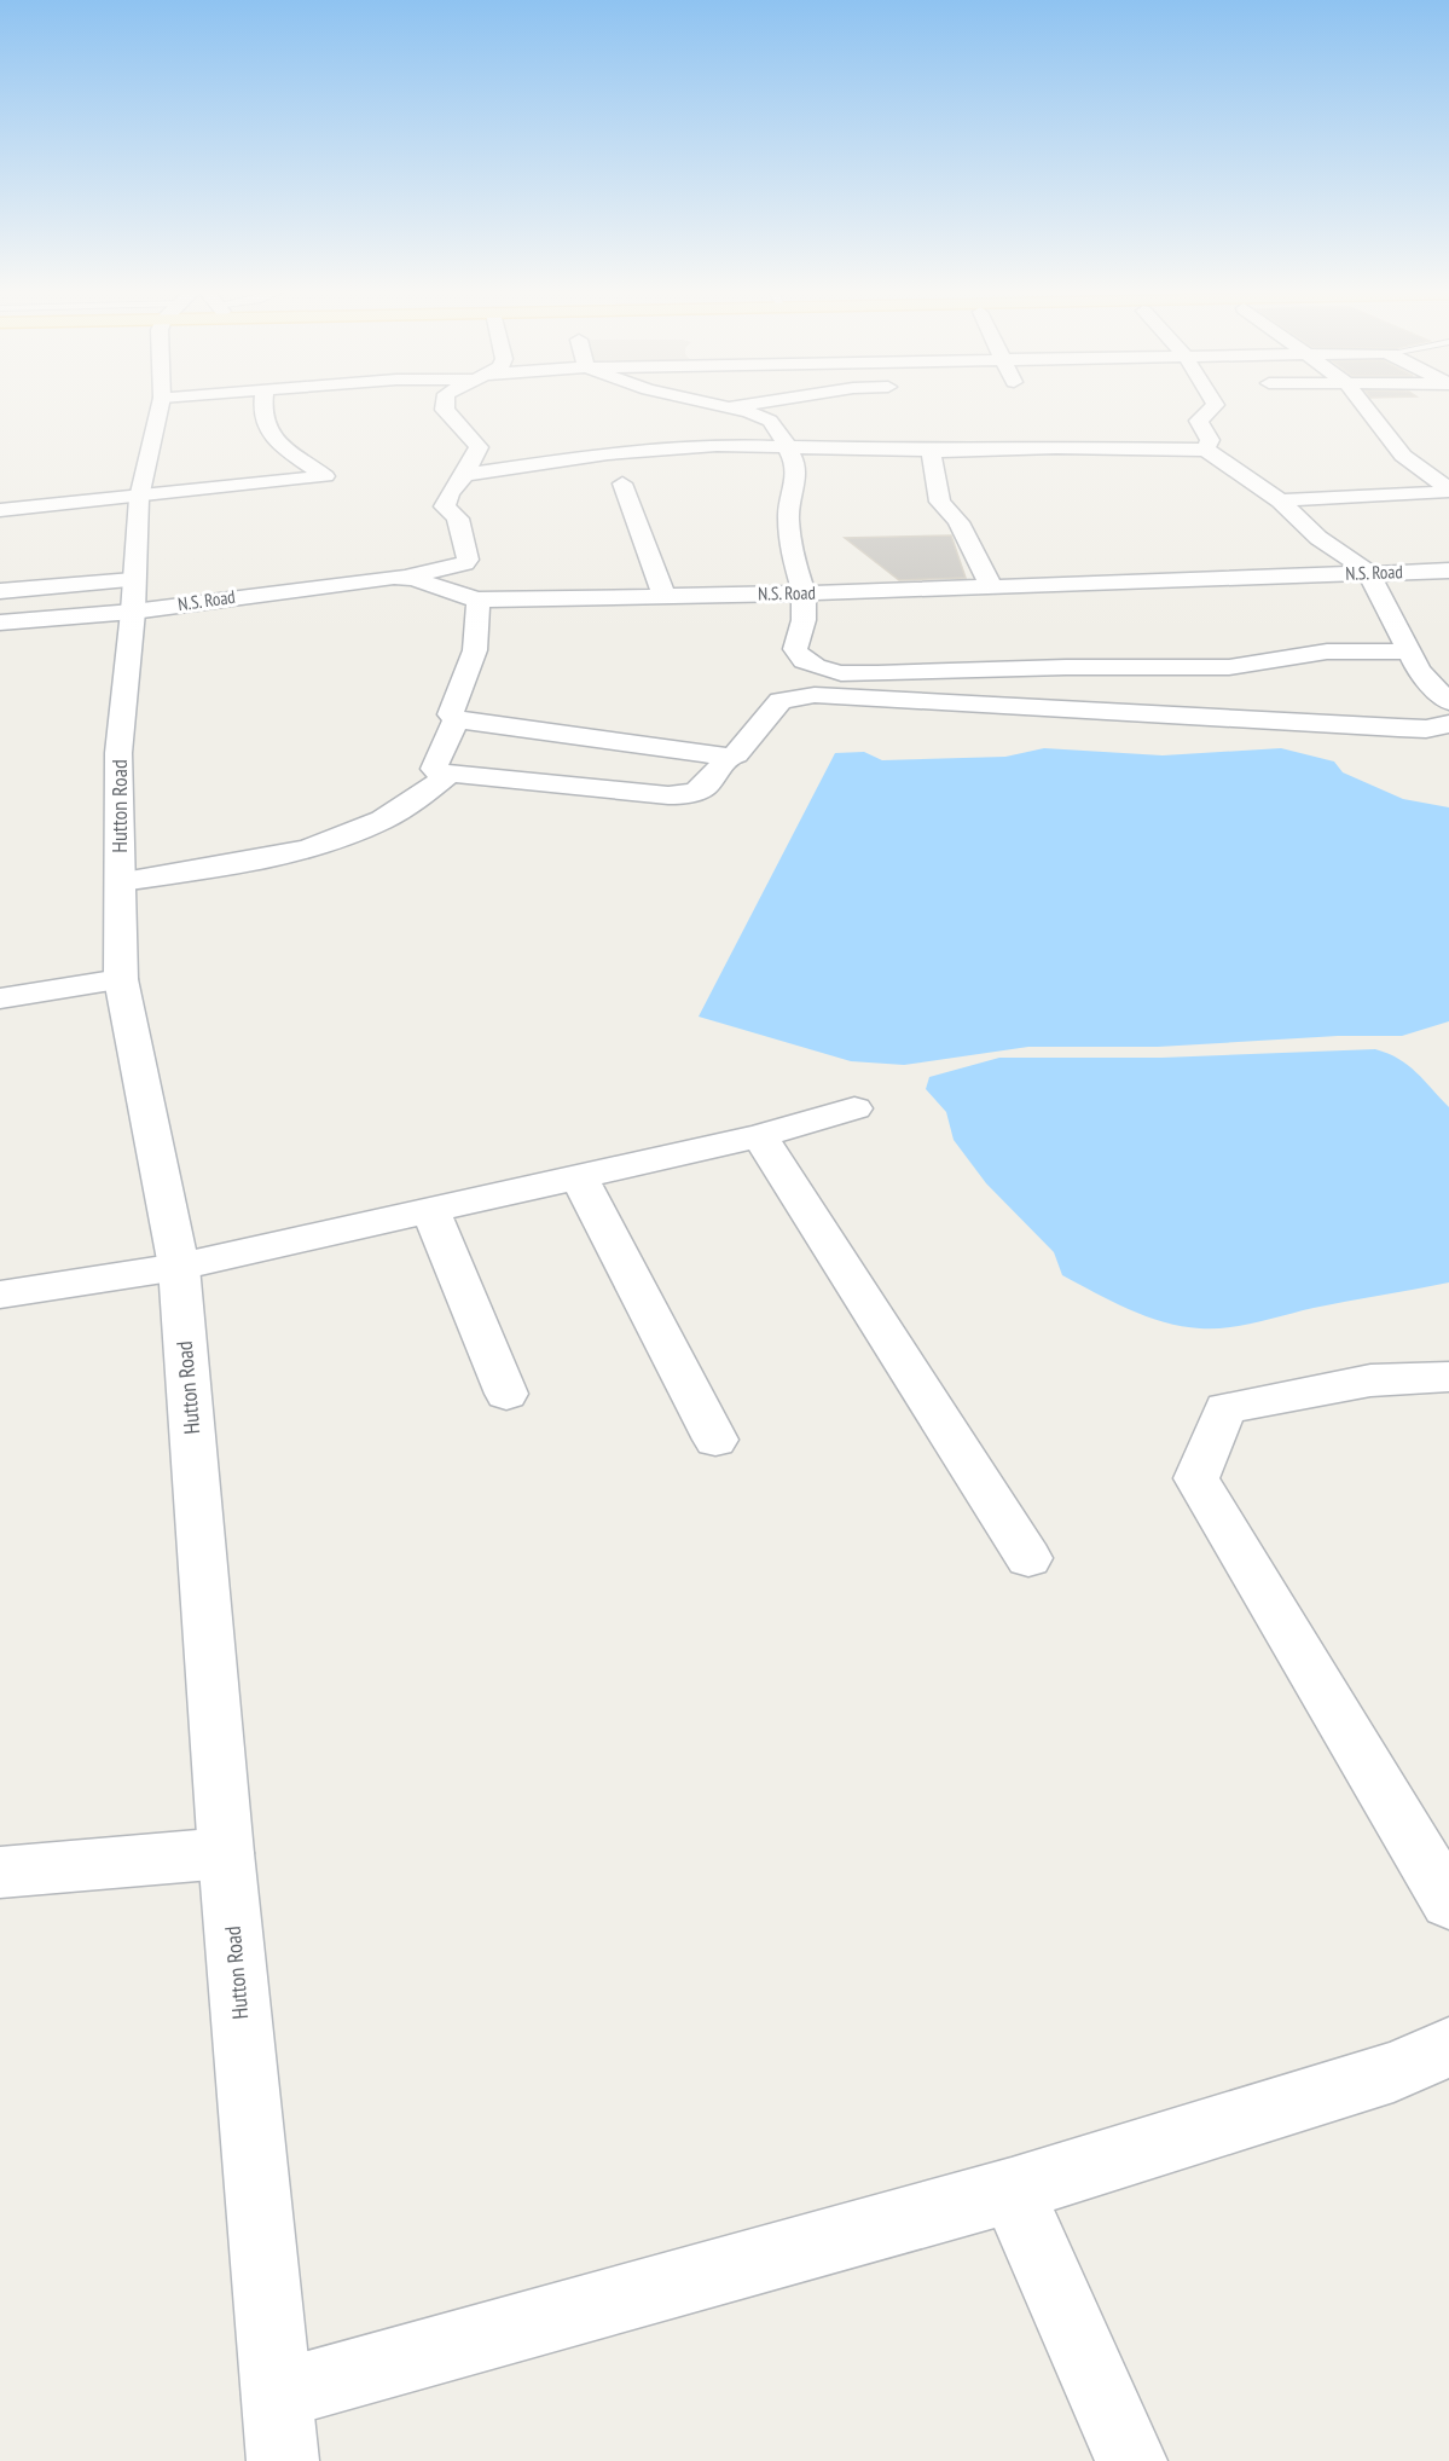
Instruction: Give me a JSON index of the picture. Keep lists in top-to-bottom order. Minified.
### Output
{"streets":{"street":["N.S. Road","Hutton Road"]},"crossings":[["N.S. Road","Hutton Road"]]}
